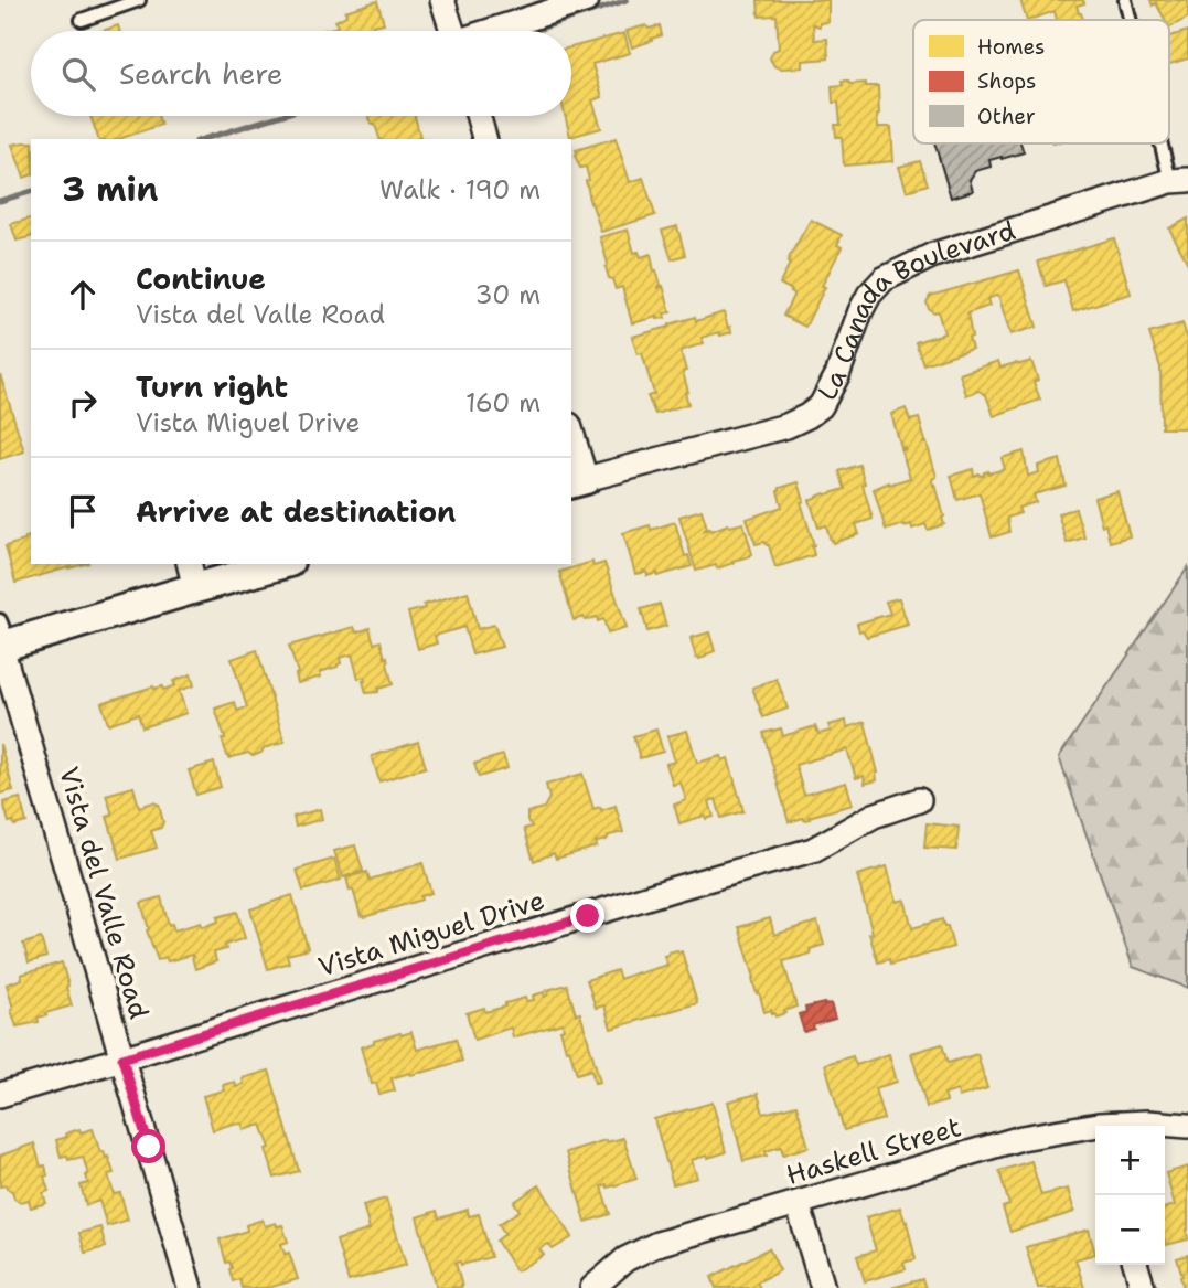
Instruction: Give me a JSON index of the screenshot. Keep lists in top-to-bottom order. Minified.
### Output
{"streets":{"street":["La Canada Boulevard","Vista del Valle Road","Vista Miguel Drive","Haskell Street"]},"crossings":[["Vista del Valle Road","Vista Miguel Drive"]],"legend":["Homes","Shops","Other"],"page":{"search":"Search here","heading":["3 min","Walk · 190 m"],"list":[["Continue","Vista del Valle Road","30 m"],["Turn right","Vista Miguel Drive","160 m"],"Arrive at destination"],"map_buttons":["+","−"]}}
